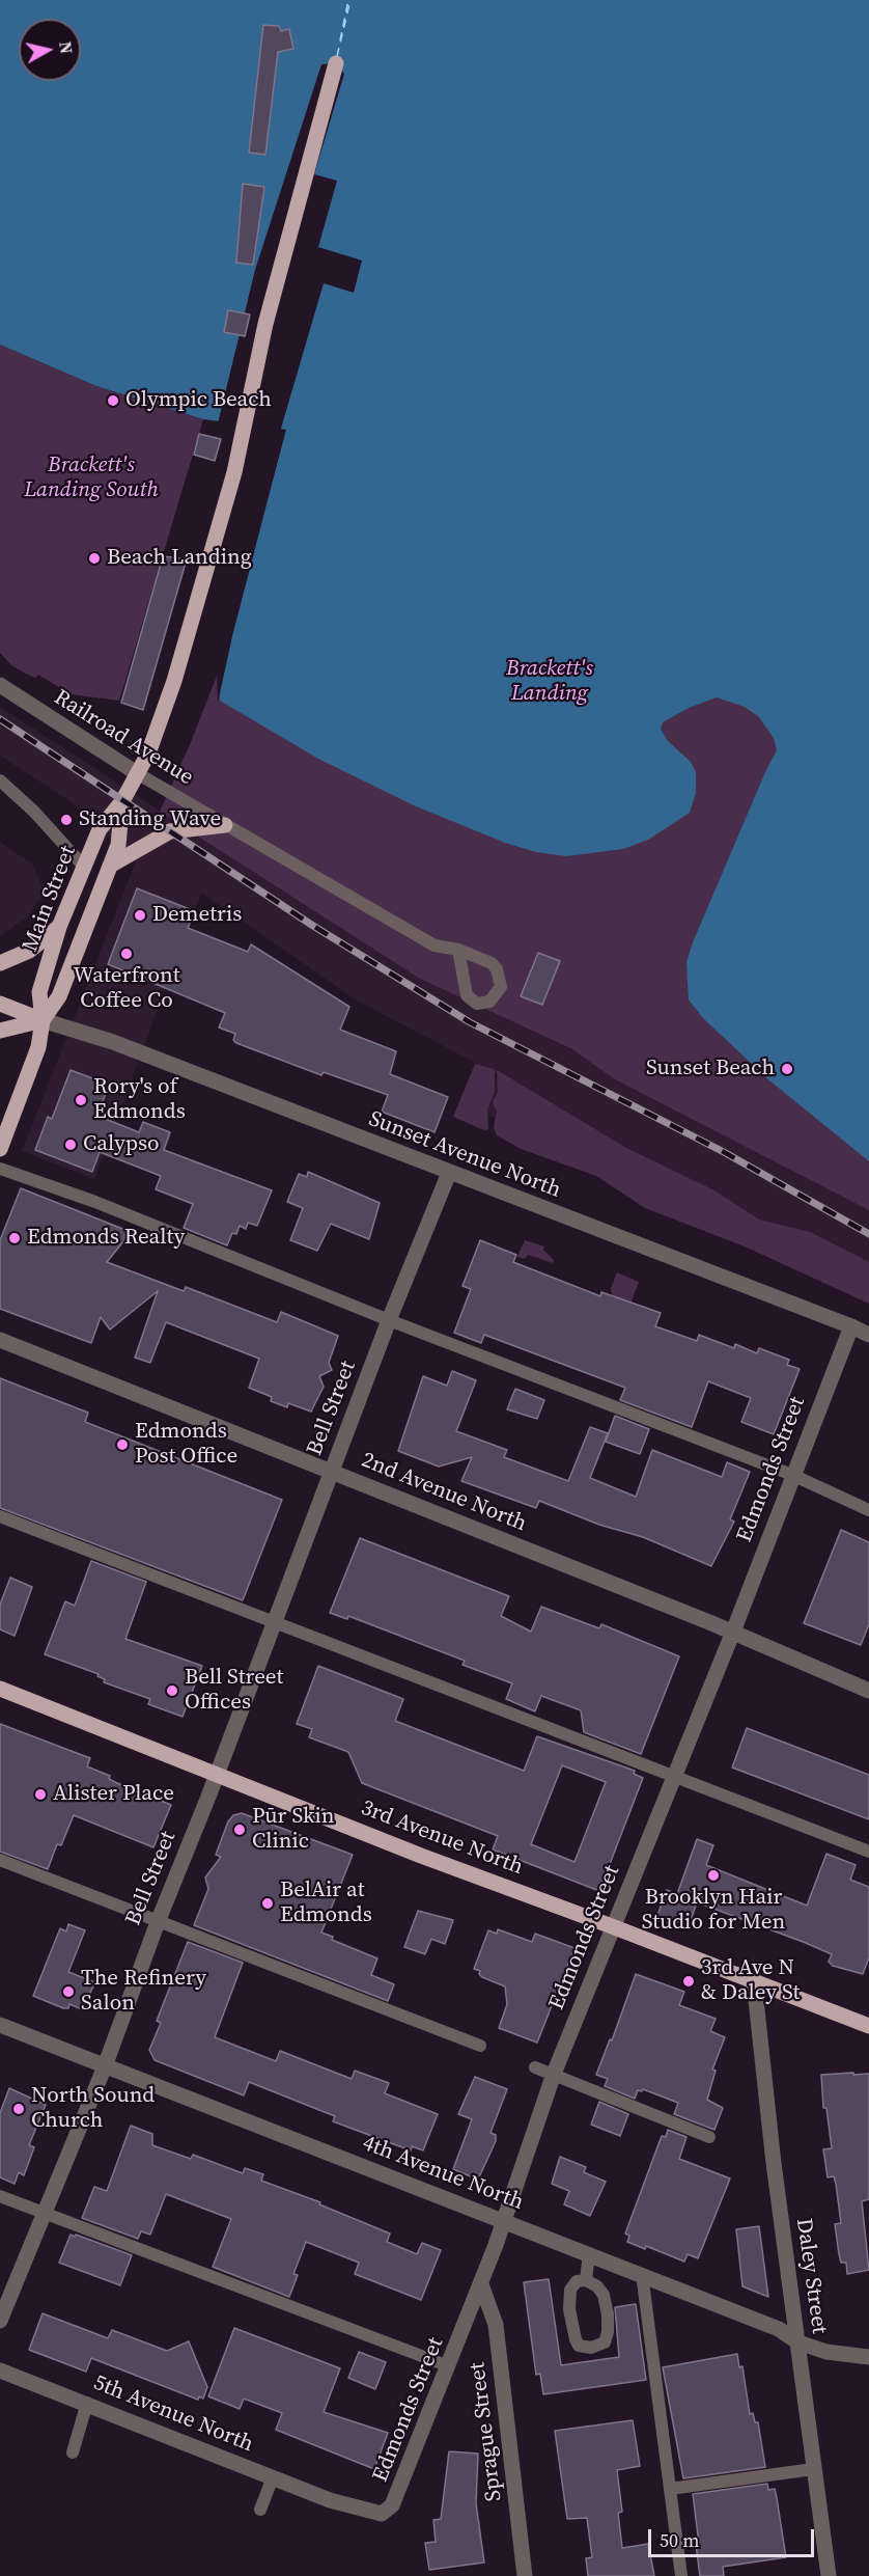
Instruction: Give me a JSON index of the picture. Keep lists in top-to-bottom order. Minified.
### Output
{"streets":{"main road":["Main Street","3rd Avenue North"],"street":["Railroad Avenue","Sunset Avenue North","Bell Street","Edmonds Street","2nd Avenue North","4th Avenue North","Daley Street","5th Avenue North","Sprague Street"]},"crossings":[["Railroad Avenue","Main Street"],["Main Street","Sunset Avenue North"],["Sunset Avenue North","Bell Street"],["Sunset Avenue North","Edmonds Street"],["Bell Street","2nd Avenue North"],["Bell Street","3rd Avenue North"],["Bell Street","4th Avenue North"],["Edmonds Street","2nd Avenue North"],["Edmonds Street","3rd Avenue North"],["Edmonds Street","4th Avenue North"],["Edmonds Street","5th Avenue North"],["Edmonds Street","Sprague Street"],["3rd Avenue North","Daley Street"],["4th Avenue North","Daley Street"]],"parks":["Brackett's Landing South","Brackett's Landing"],"places":["Olympic Beach","Beach Landing","Standing Wave","Demetris","Waterfront Coffee Co","Sunset Beach","Rory's of Edmonds","Calypso","Edmonds Realty","Edmonds Post Office","Bell Street Offices","Alister Place","Pūr Skin Clinic","Brooklyn Hair Studio for Men","BelAir at Edmonds","3rd Ave N & Daley St","The Refinery Salon","North Sound Church"],"scale_bar":"50 m","north":"right"}
